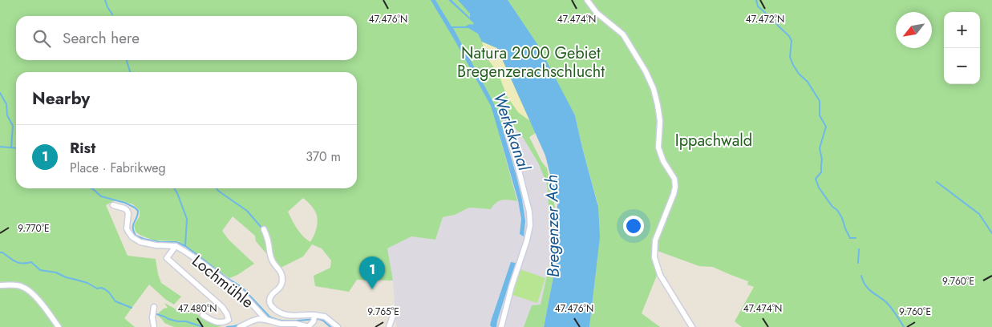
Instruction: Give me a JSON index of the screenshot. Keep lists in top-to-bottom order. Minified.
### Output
{"streets":{"street":["Lochmühle"]},"water":["Werkskanal","Bregenzer Ach"],"parks":["Natura 2000 Gebiet Bregenzerachschlucht","Ippachwald"],"north":"bottom left","page":{"map_buttons":["+","−"],"search":"Search here","heading":"Nearby","list":[{"mark":"1","name":"Rist","note":"Place · Fabrikweg","value":"370 m"}],"pins":"1"},"coordinates":["47.476°N","47.474°N","47.472°N","9.770°E","9.760°E","47.480°N","9.765°E"]}
